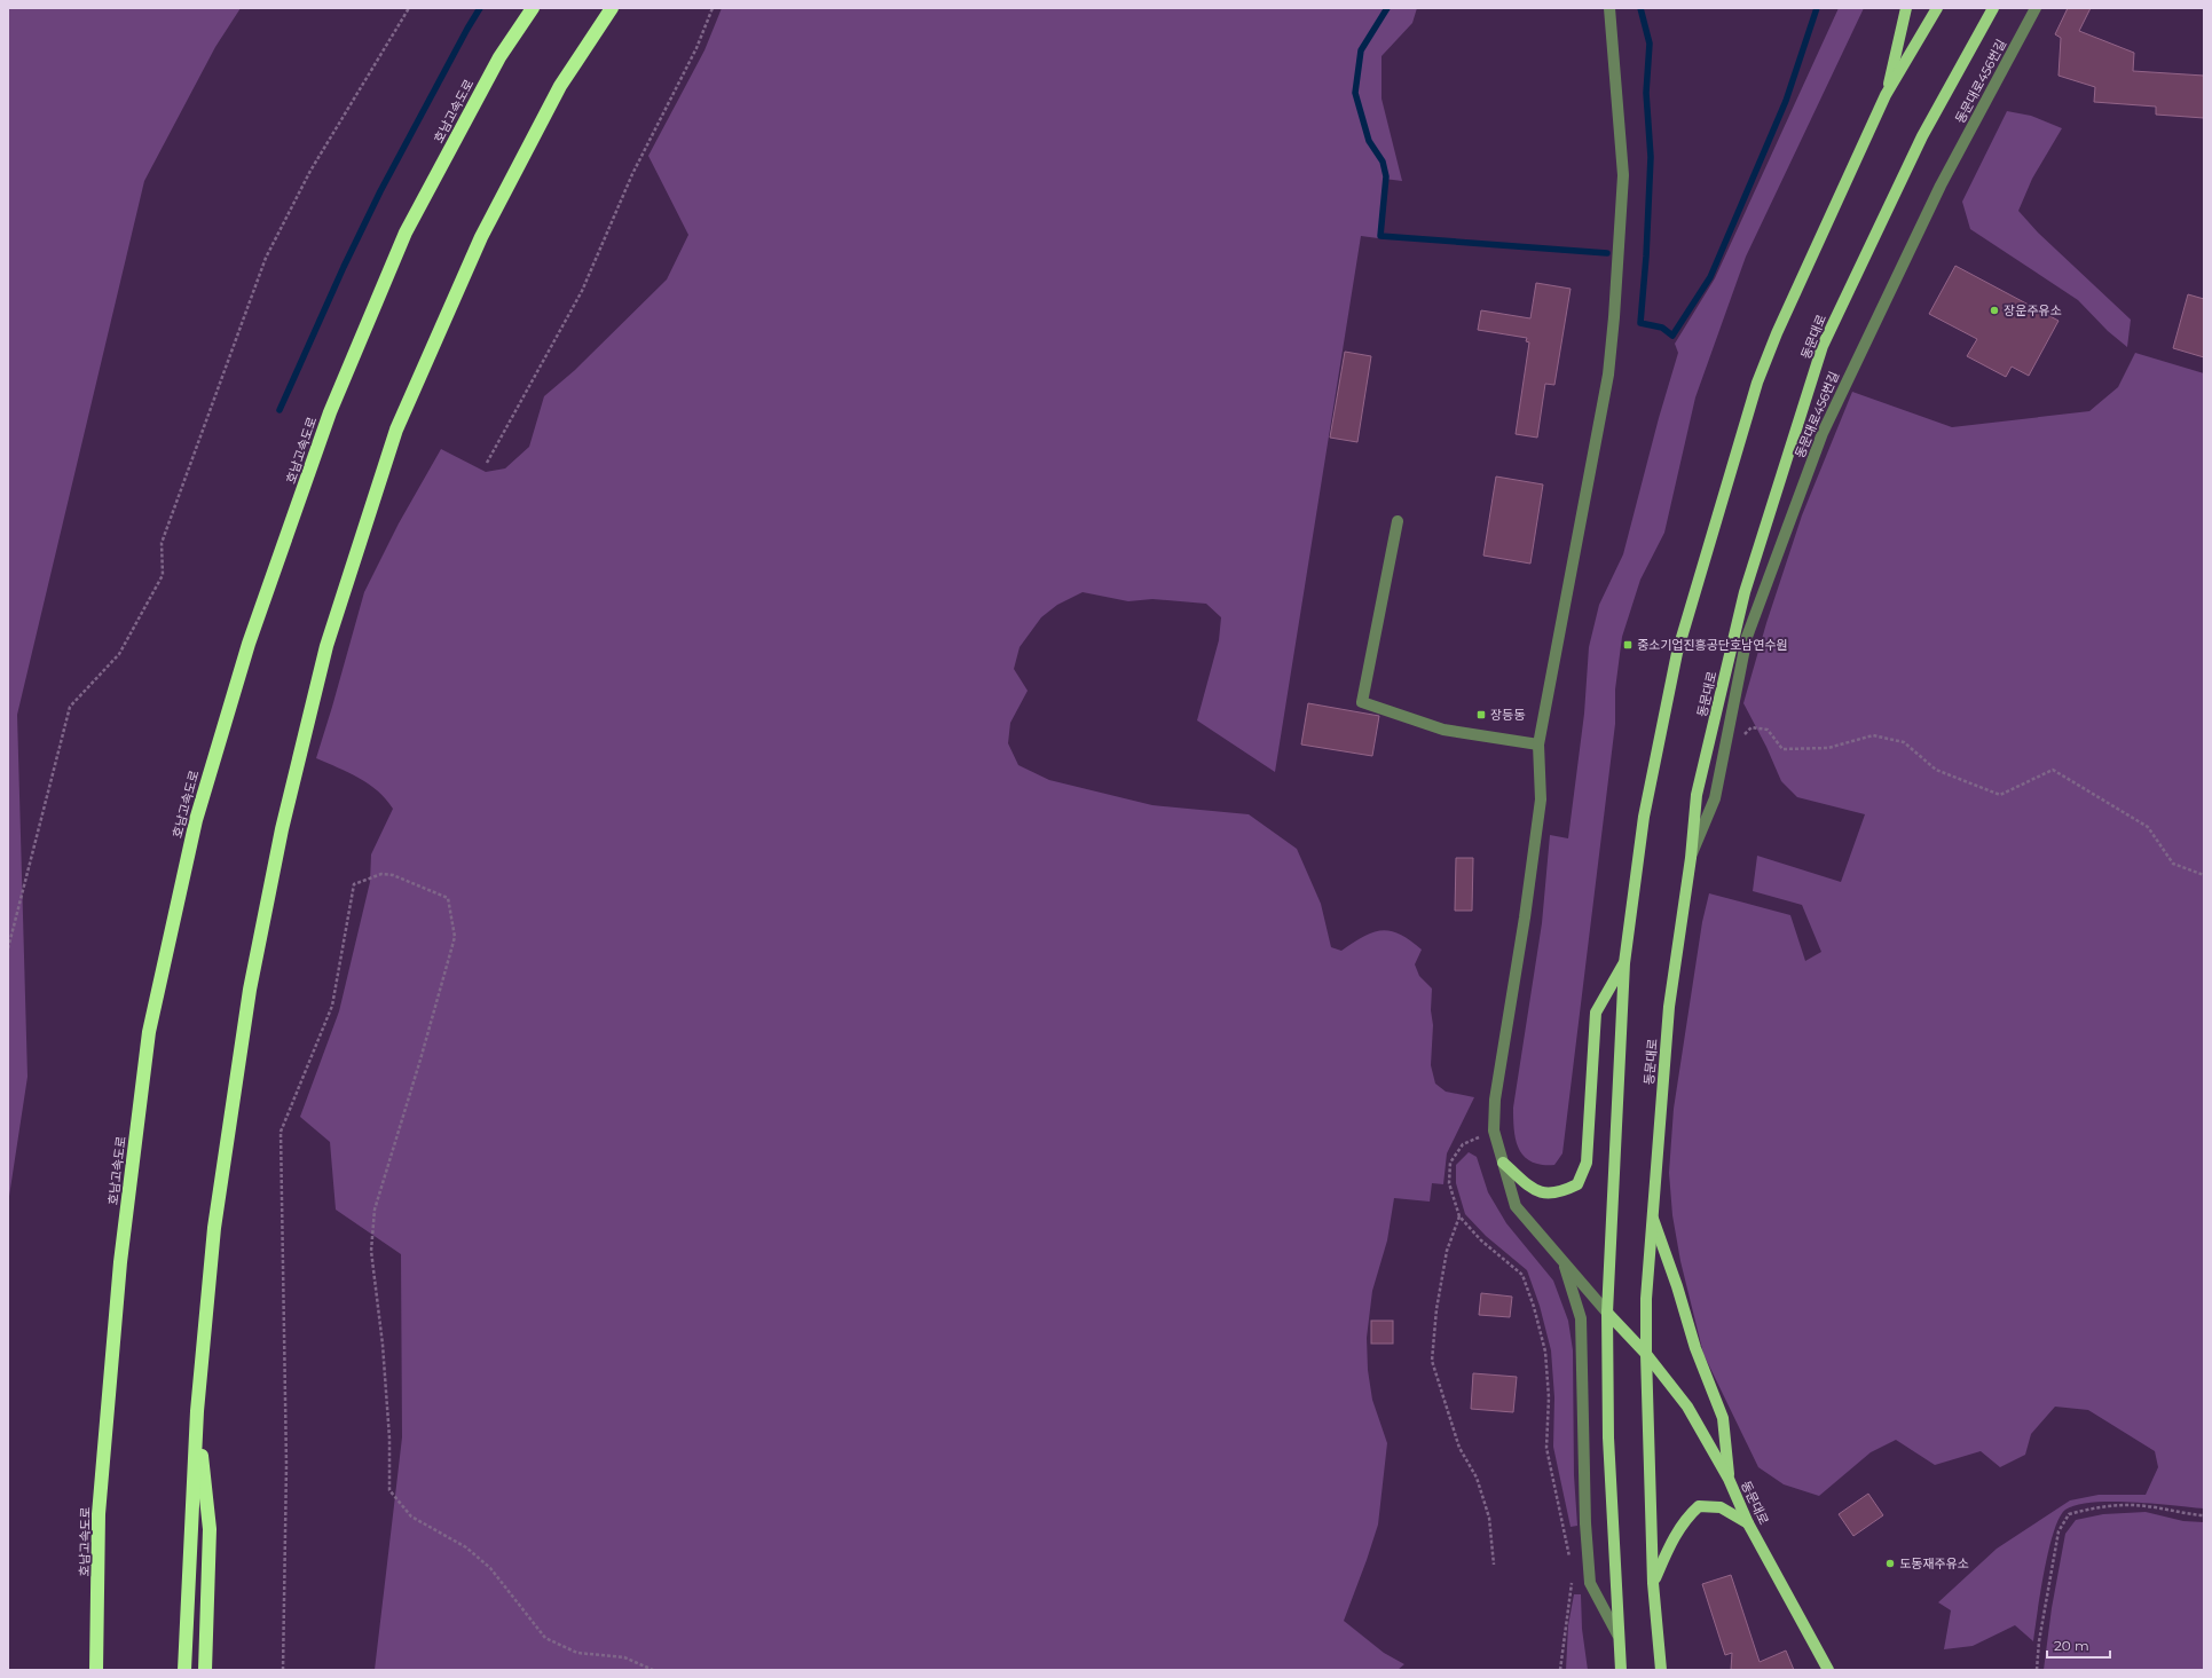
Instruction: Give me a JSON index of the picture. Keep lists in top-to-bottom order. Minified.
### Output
{"streets":{"highway":["호남고속도로"],"main road":["동문대로"],"street":["동문대로456번길"]},"crossings":[["동문대로456번길","동문대로"]],"places":{"other":["장운주유소","도동재주유소"],"transit":["중소기업진흥공단호남연수원","장등동"]},"scale_bar":"20 m"}
